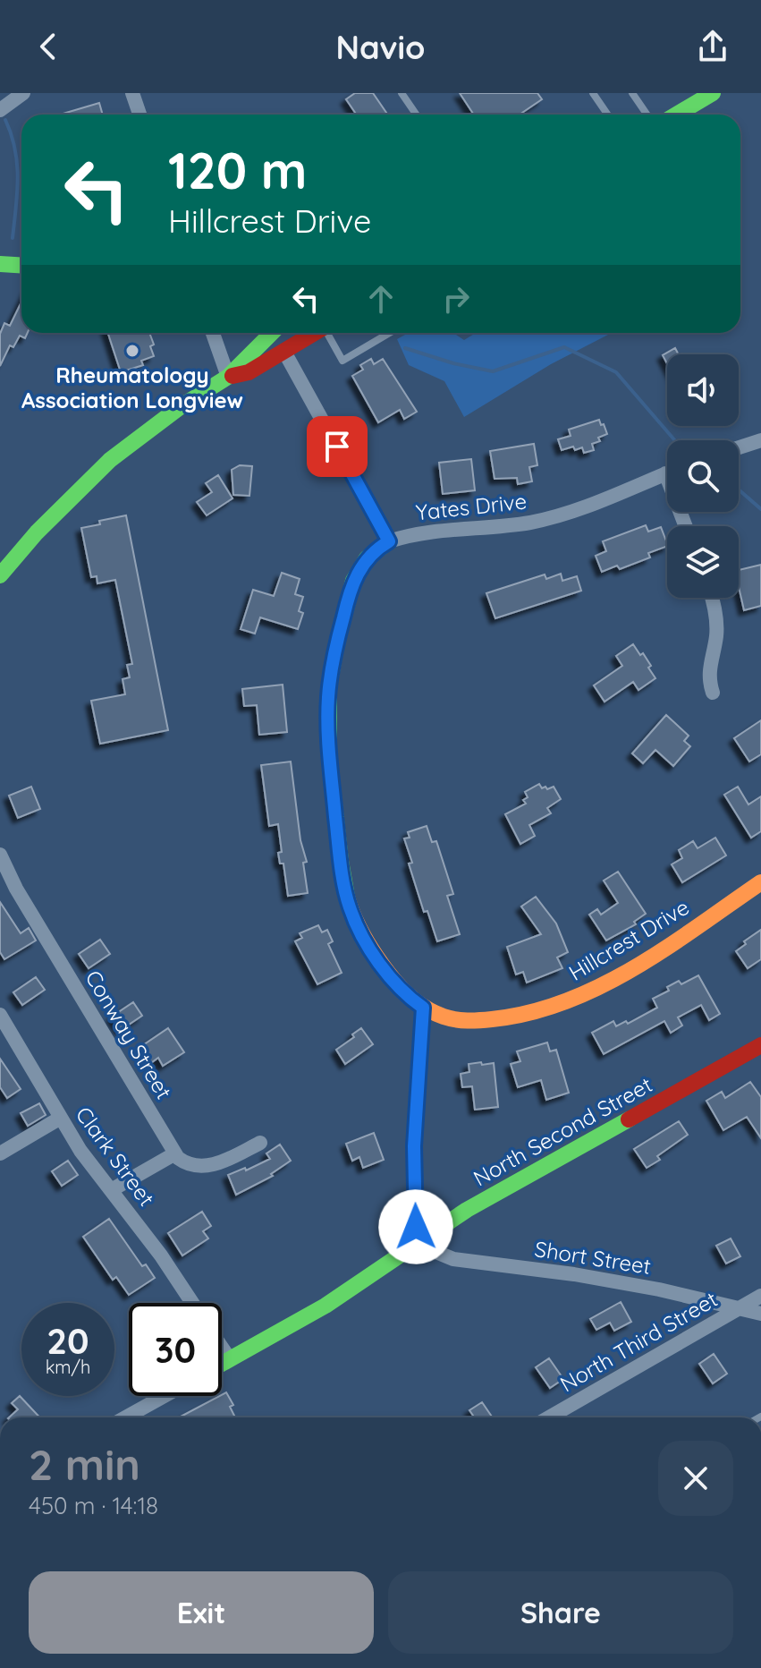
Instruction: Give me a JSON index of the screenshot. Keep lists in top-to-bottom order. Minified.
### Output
{"streets":{"street":["Yates Drive","Hillcrest Drive","Conway Street","North Second Street","Clark Street","Short Street","North Third Street"]},"crossings":[["Yates Drive","Hillcrest Drive"],["North Second Street","Clark Street"],["North Second Street","Short Street"],["Short Street","North Third Street"]],"places":["Rheumatology Association Longview"],"page":{"header":"Navio","turn":["120 m","Hillcrest Drive"],"speed":"20 km/h","limit":"30","heading":["2 min","450 m · 14:18"],"buttons":["Exit","Share"]}}
